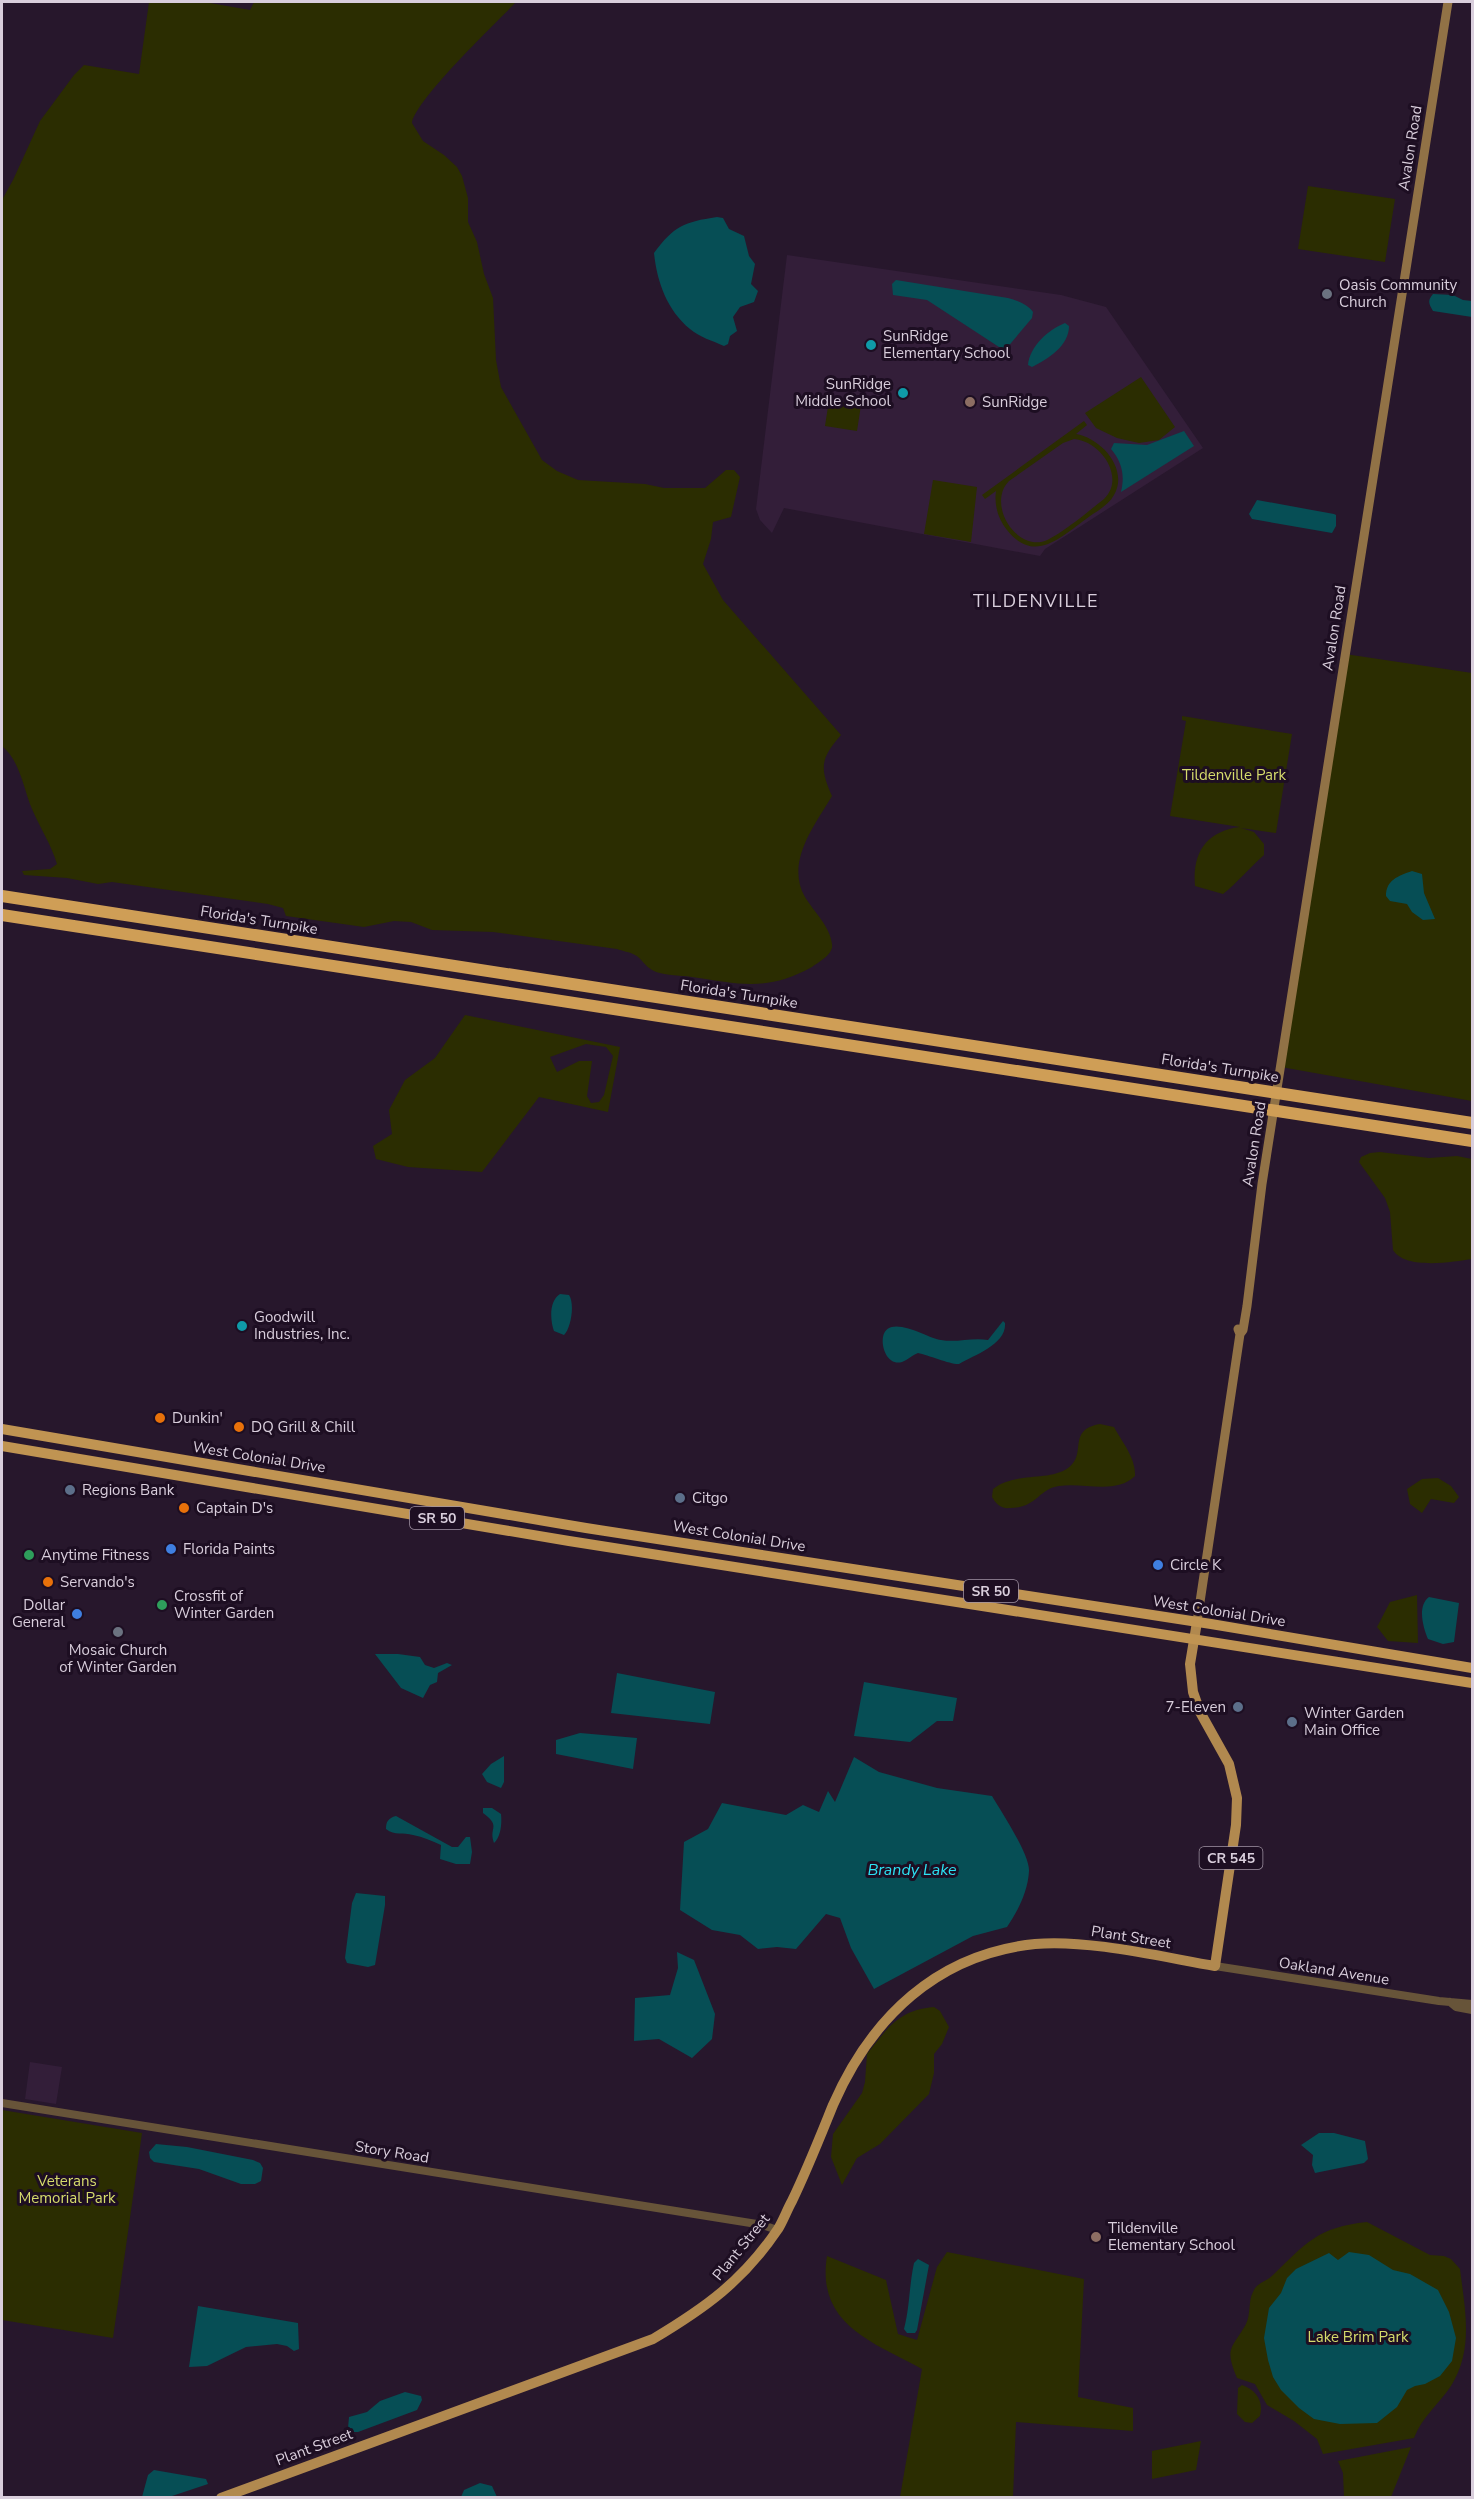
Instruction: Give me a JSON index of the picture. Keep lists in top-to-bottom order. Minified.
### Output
{"streets":{"highway":["Florida's Turnpike","West Colonial Drive","SR 50"],"main road":["Avalon Road","CR 545","Plant Street"],"street":["Oakland Avenue","Story Road"]},"crossings":[["Avalon Road","West Colonial Drive"],["Avalon Road","CR 545"],["West Colonial Drive","CR 545"],["CR 545","Plant Street"],["CR 545","Oakland Avenue"],["Plant Street","Oakland Avenue"],["Plant Street","Story Road"]],"districts":["TILDENVILLE"],"water":["Brandy Lake"],"parks":["Tildenville Park","Veterans Memorial Park","Lake Brim Park"],"places":["Oasis Community Church","SunRidge Elementary School","SunRidge Middle School","SunRidge","Goodwill Industries, Inc.","Dunkin'","DQ Grill & Chill","Regions Bank","Citgo","Captain D's","Florida Paints","Anytime Fitness","Circle K","Servando's","Crossfit of Winter Garden","Dollar General","Mosaic Church of Winter Garden","7-Eleven","Winter Garden Main Office","Tildenville Elementary School"]}
